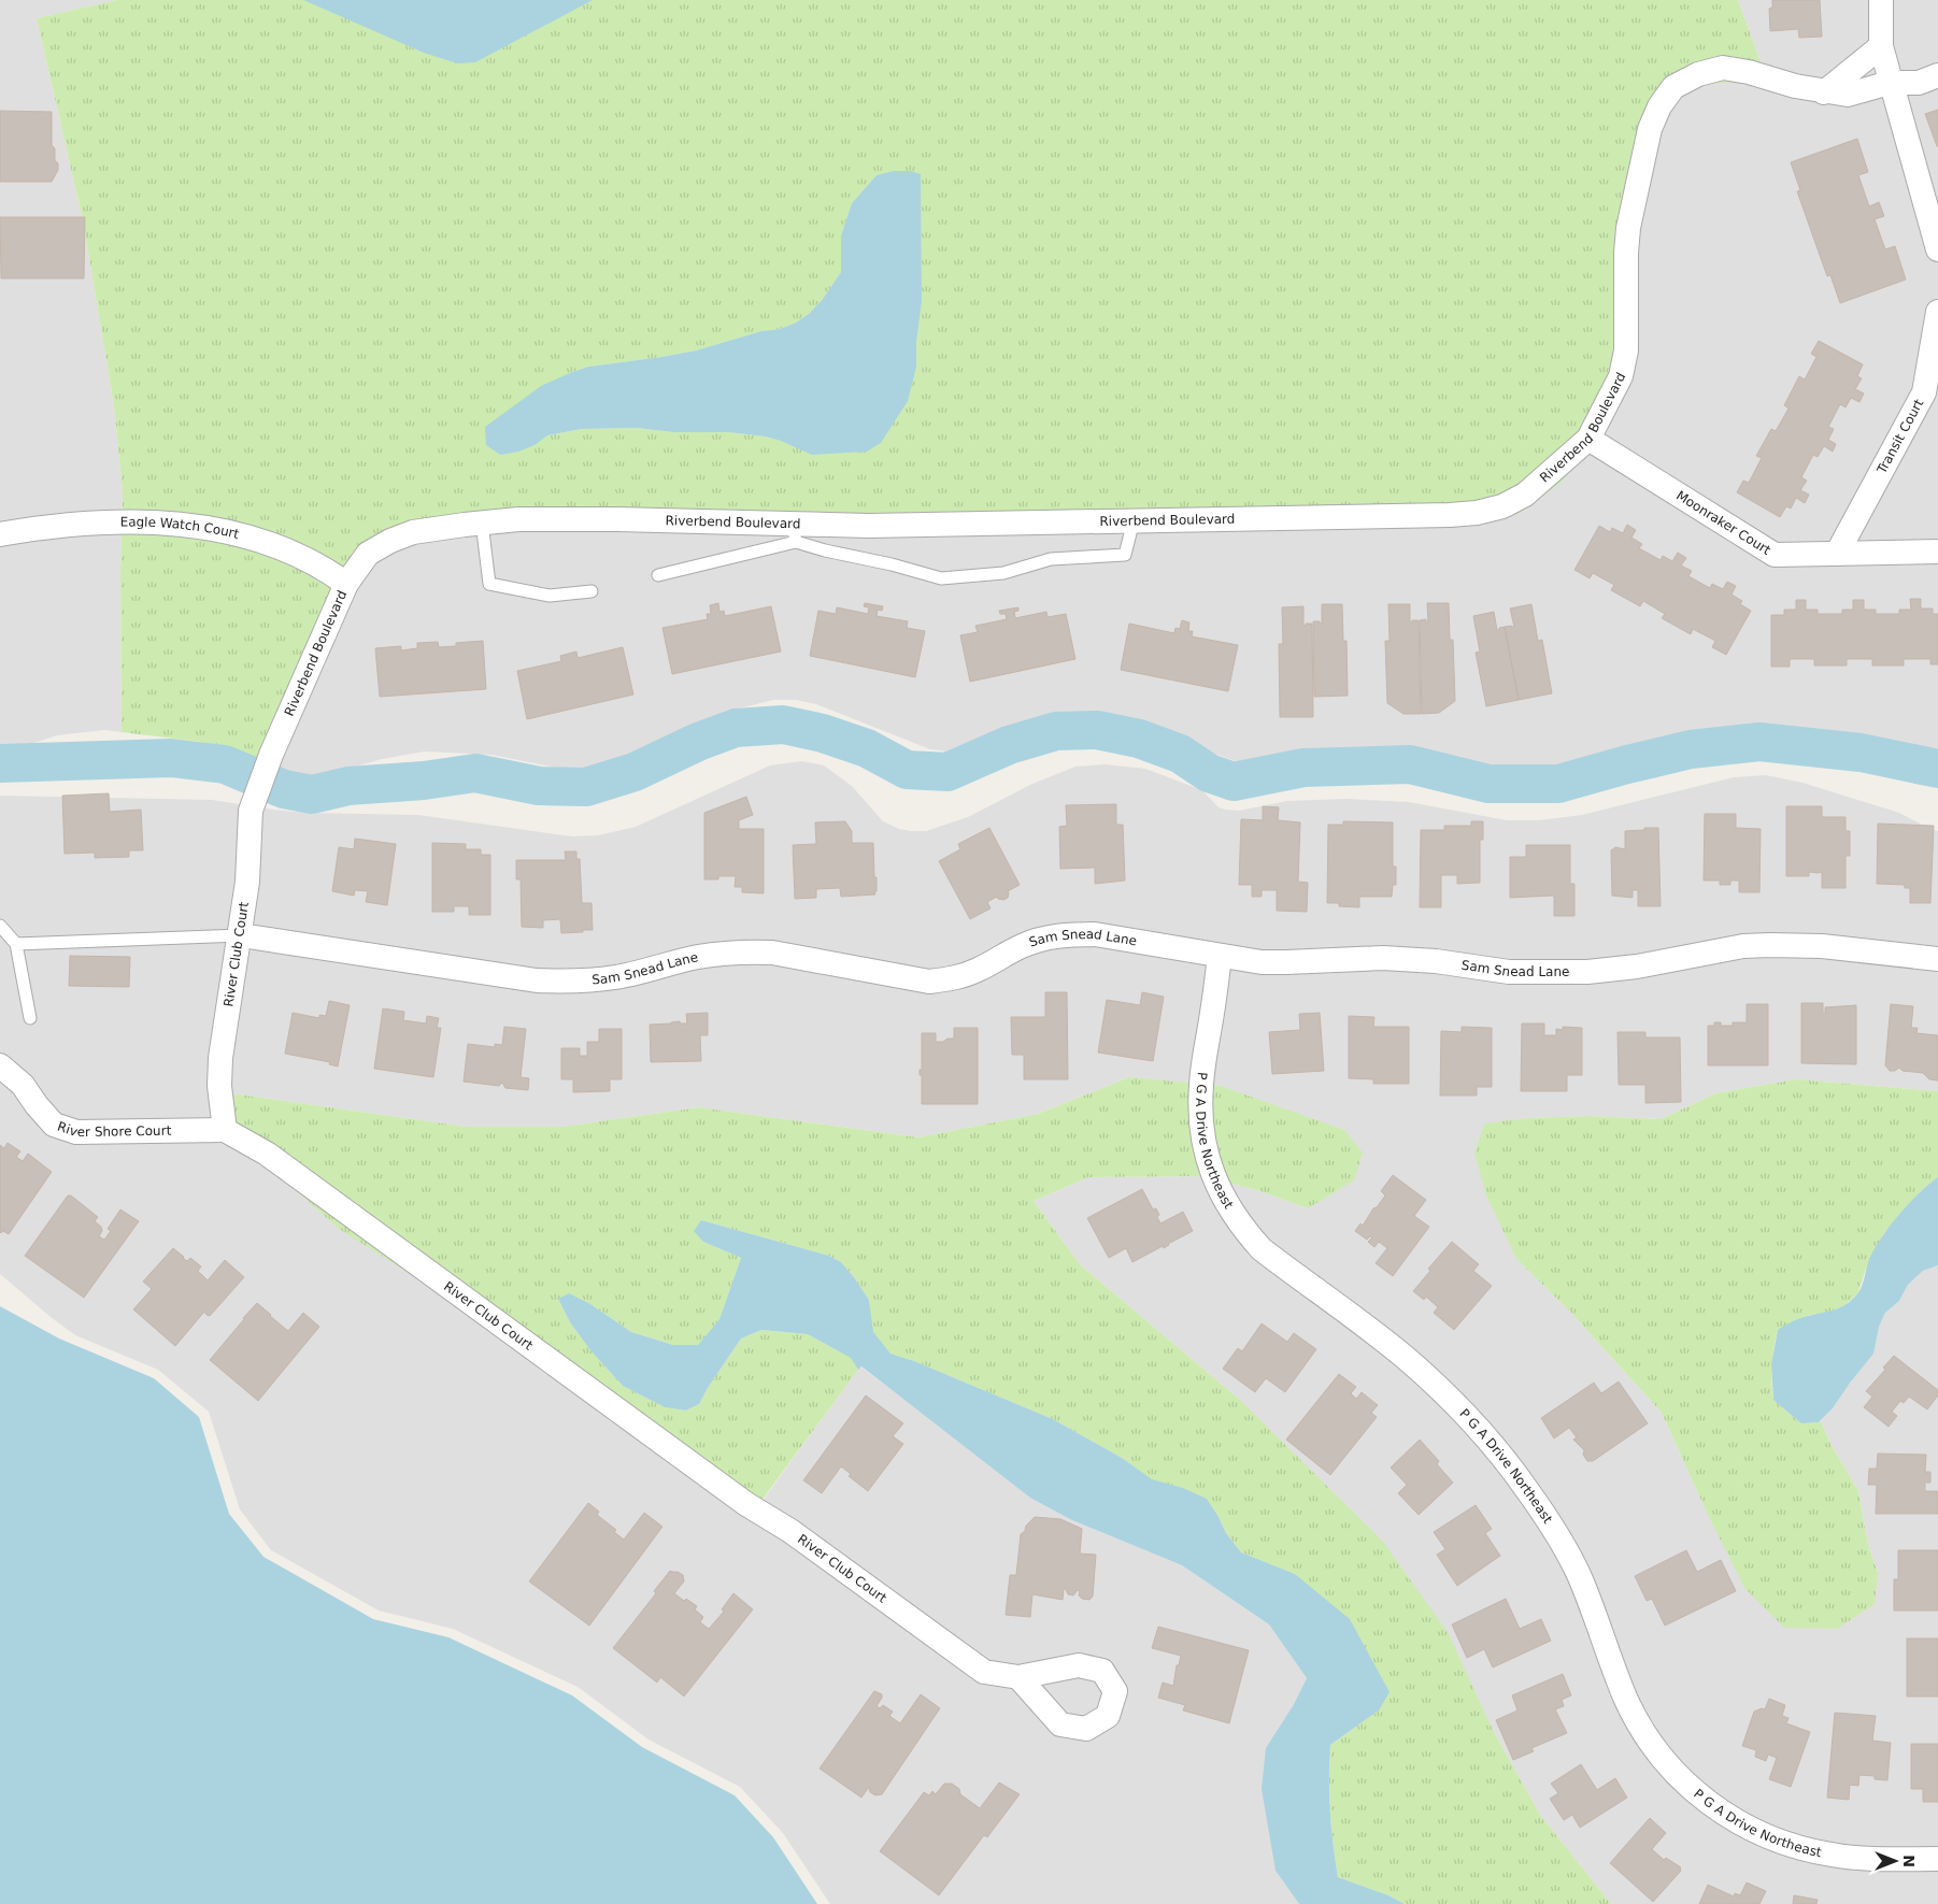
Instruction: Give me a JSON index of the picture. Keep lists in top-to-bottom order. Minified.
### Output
{"streets":{"street":["Riverbend Boulevard","Transit Court","Moonraker Court","Eagle Watch Court","Sam Snead Lane","River Club Court","River Shore Court","P G A Drive Northeast"]},"crossings":[["Riverbend Boulevard","Moonraker Court"],["Riverbend Boulevard","Eagle Watch Court"],["Riverbend Boulevard","River Club Court"],["Transit Court","Moonraker Court"],["Sam Snead Lane","River Club Court"],["Sam Snead Lane","P G A Drive Northeast"],["River Club Court","River Shore Court"]],"north":"right"}
